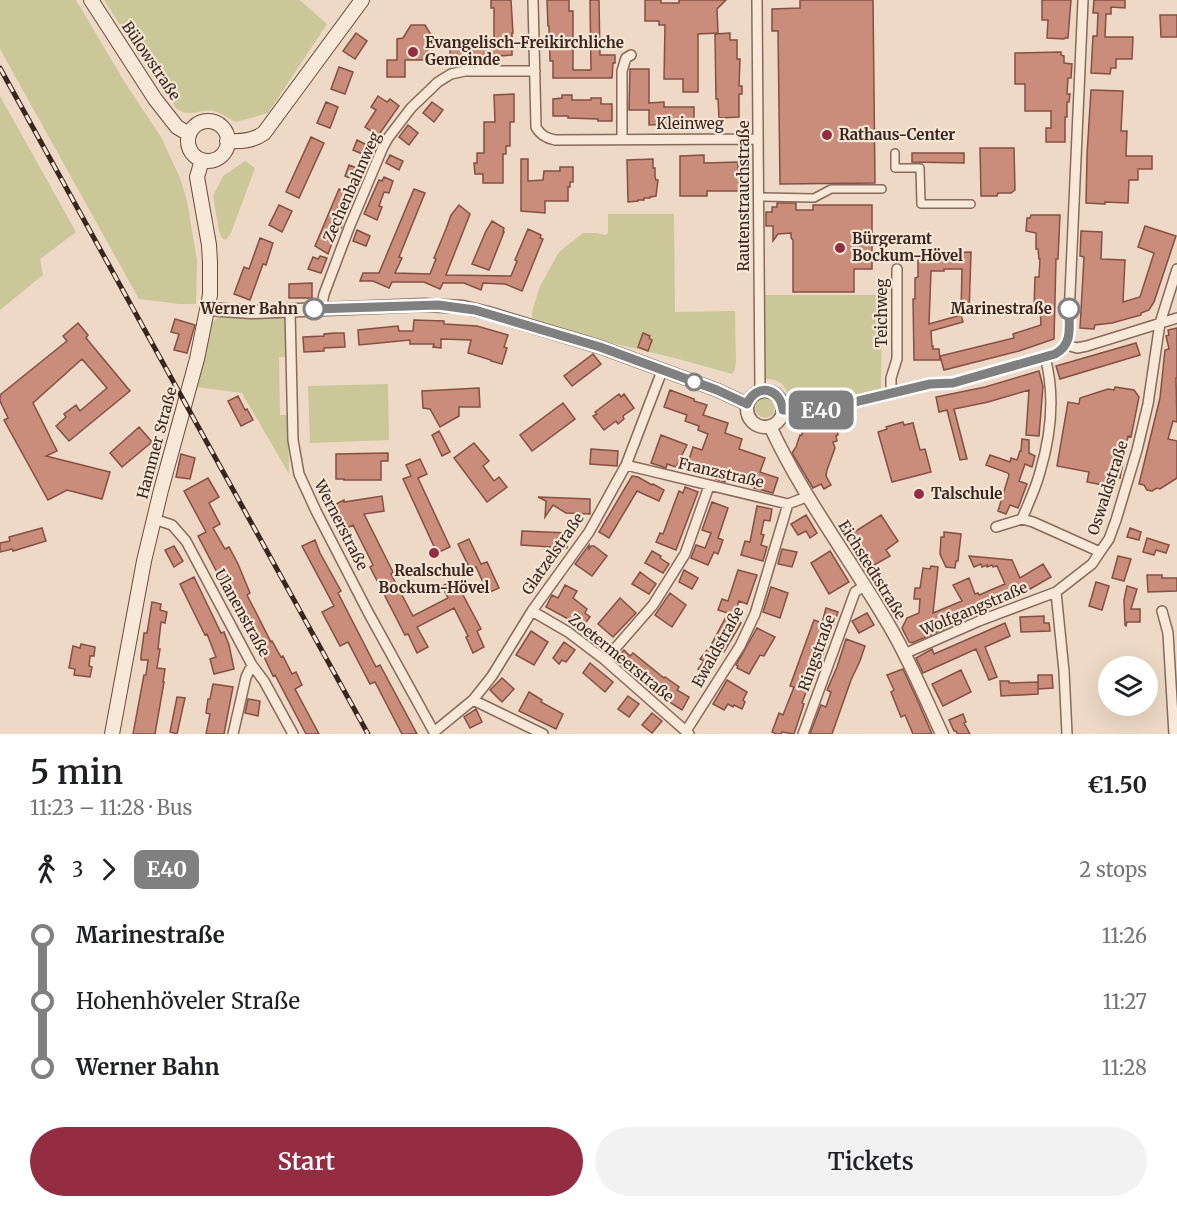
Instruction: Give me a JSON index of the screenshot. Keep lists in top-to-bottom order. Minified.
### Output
{"streets":{"main road":["Bülowstraße","Hammer Straße"],"street":["Kleinweg","Zechenbahnweg","Rautenstrauchstraße","Teichweg","Franzstraße","Oswaldstraße","Wernerstraße","Glatzelstraße","Eichstedtstraße","Wolfgangstraße","Ulanenstraße","Ewaldstraße","Ringstraße","Zoetermeerstraße"]},"crossings":[["Bülowstraße","Hammer Straße"],["Kleinweg","Zechenbahnweg"],["Kleinweg","Rautenstrauchstraße"],["Rautenstrauchstraße","Eichstedtstraße"],["Hammer Straße","Ulanenstraße"],["Franzstraße","Glatzelstraße"],["Franzstraße","Ewaldstraße"],["Oswaldstraße","Wolfgangstraße"],["Wernerstraße","Glatzelstraße"],["Glatzelstraße","Zoetermeerstraße"],["Eichstedtstraße","Wolfgangstraße"],["Eichstedtstraße","Ringstraße"],["Ewaldstraße","Zoetermeerstraße"]],"places":["Evangelisch-Freikirchliche Gemeinde","Rathaus-Center","Bürgeramt Bockum-Hövel","Werner Bahn","Marinestraße","Talschule","Realschule Bockum-Hövel"],"lines":["bus line E40"],"page":{"on_map":"E40","heading":["5 min","11:23 – 11:28 · Bus","€1.50"],"legs":["3","E40","2 stops"],"list":[{"name":"Marinestraße","value":"11:26"},{"name":"Hohenhöveler Straße","value":"11:27"},{"name":"Werner Bahn","value":"11:28"}],"buttons":["Start","Tickets"]}}
